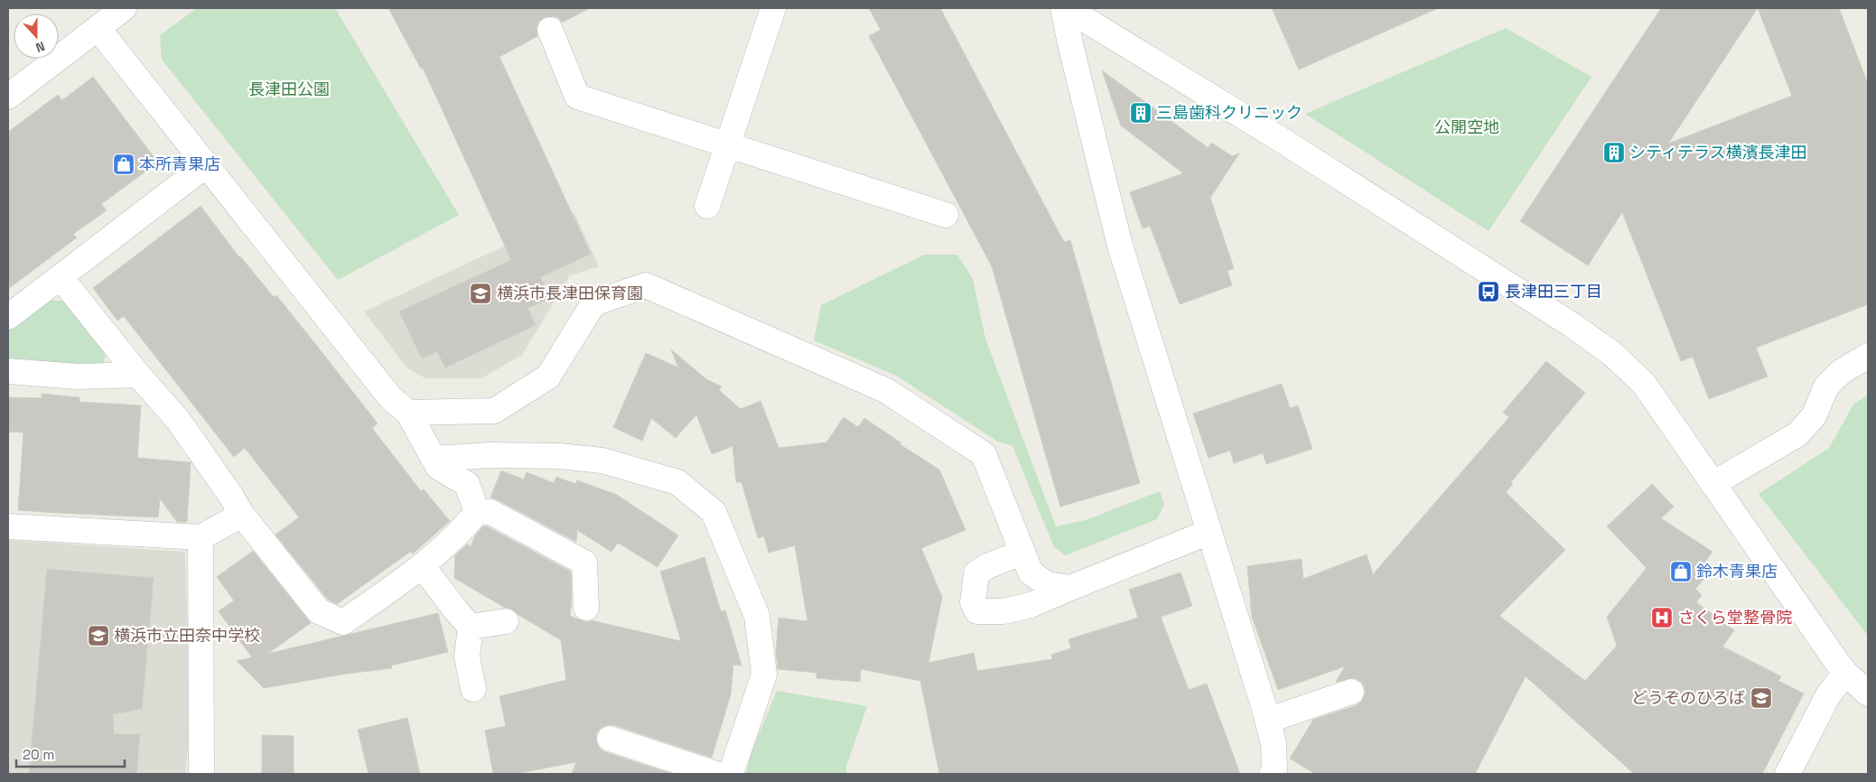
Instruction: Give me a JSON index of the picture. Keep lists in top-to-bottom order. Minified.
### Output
{"parks":["長津田公園","公開空地"],"places":{"building":["三島歯科クリニック","シティテラス横濱長津田"],"shop":["本所青果店","鈴木青果店"],"bus stop":["長津田三丁目"],"school or university":["横浜市長津田保育園","横浜市立田奈中学校","どうぞのひろば"],"hospital":["さくら堂整骨院"]},"scale_bar":"20 m","north":"bottom"}
